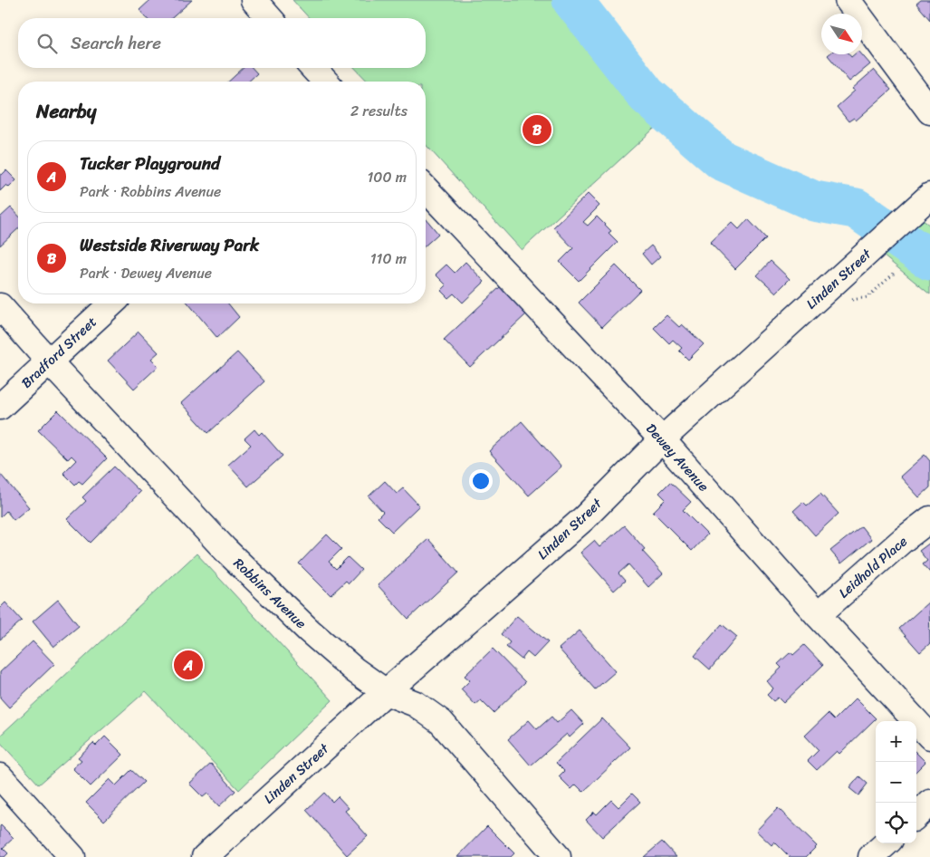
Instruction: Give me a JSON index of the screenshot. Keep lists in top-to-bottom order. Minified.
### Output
{"streets":{"street":["Linden Street","Bradford Street","Dewey Avenue","Leidhold Place","Robbins Avenue"]},"crossings":[["Linden Street","Dewey Avenue"],["Linden Street","Robbins Avenue"],["Bradford Street","Robbins Avenue"],["Dewey Avenue","Leidhold Place"]],"north":"bottom right","page":{"search":"Search here","heading":["Nearby","2 results"],"pins":["B","A"],"list":[{"mark":"A","name":"Tucker Playground","note":"Park · Robbins Avenue","value":"100 m"},{"mark":"B","name":"Westside Riverway Park","note":"Park · Dewey Avenue","value":"110 m"}],"map_buttons":["+","−"]}}
